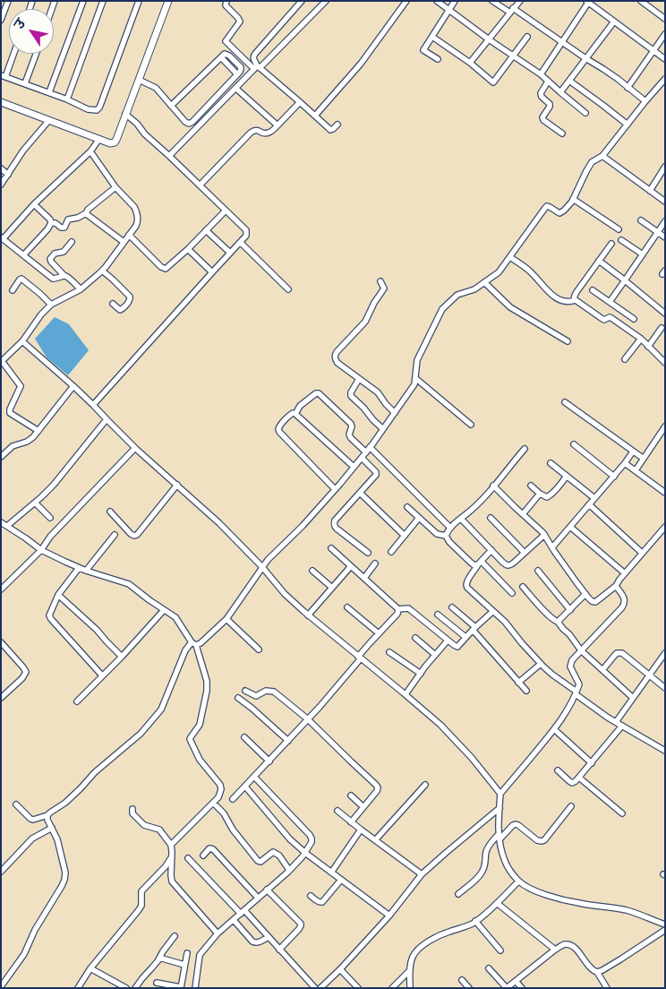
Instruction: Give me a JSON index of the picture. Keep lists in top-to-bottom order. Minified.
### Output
{"north":"top left"}
